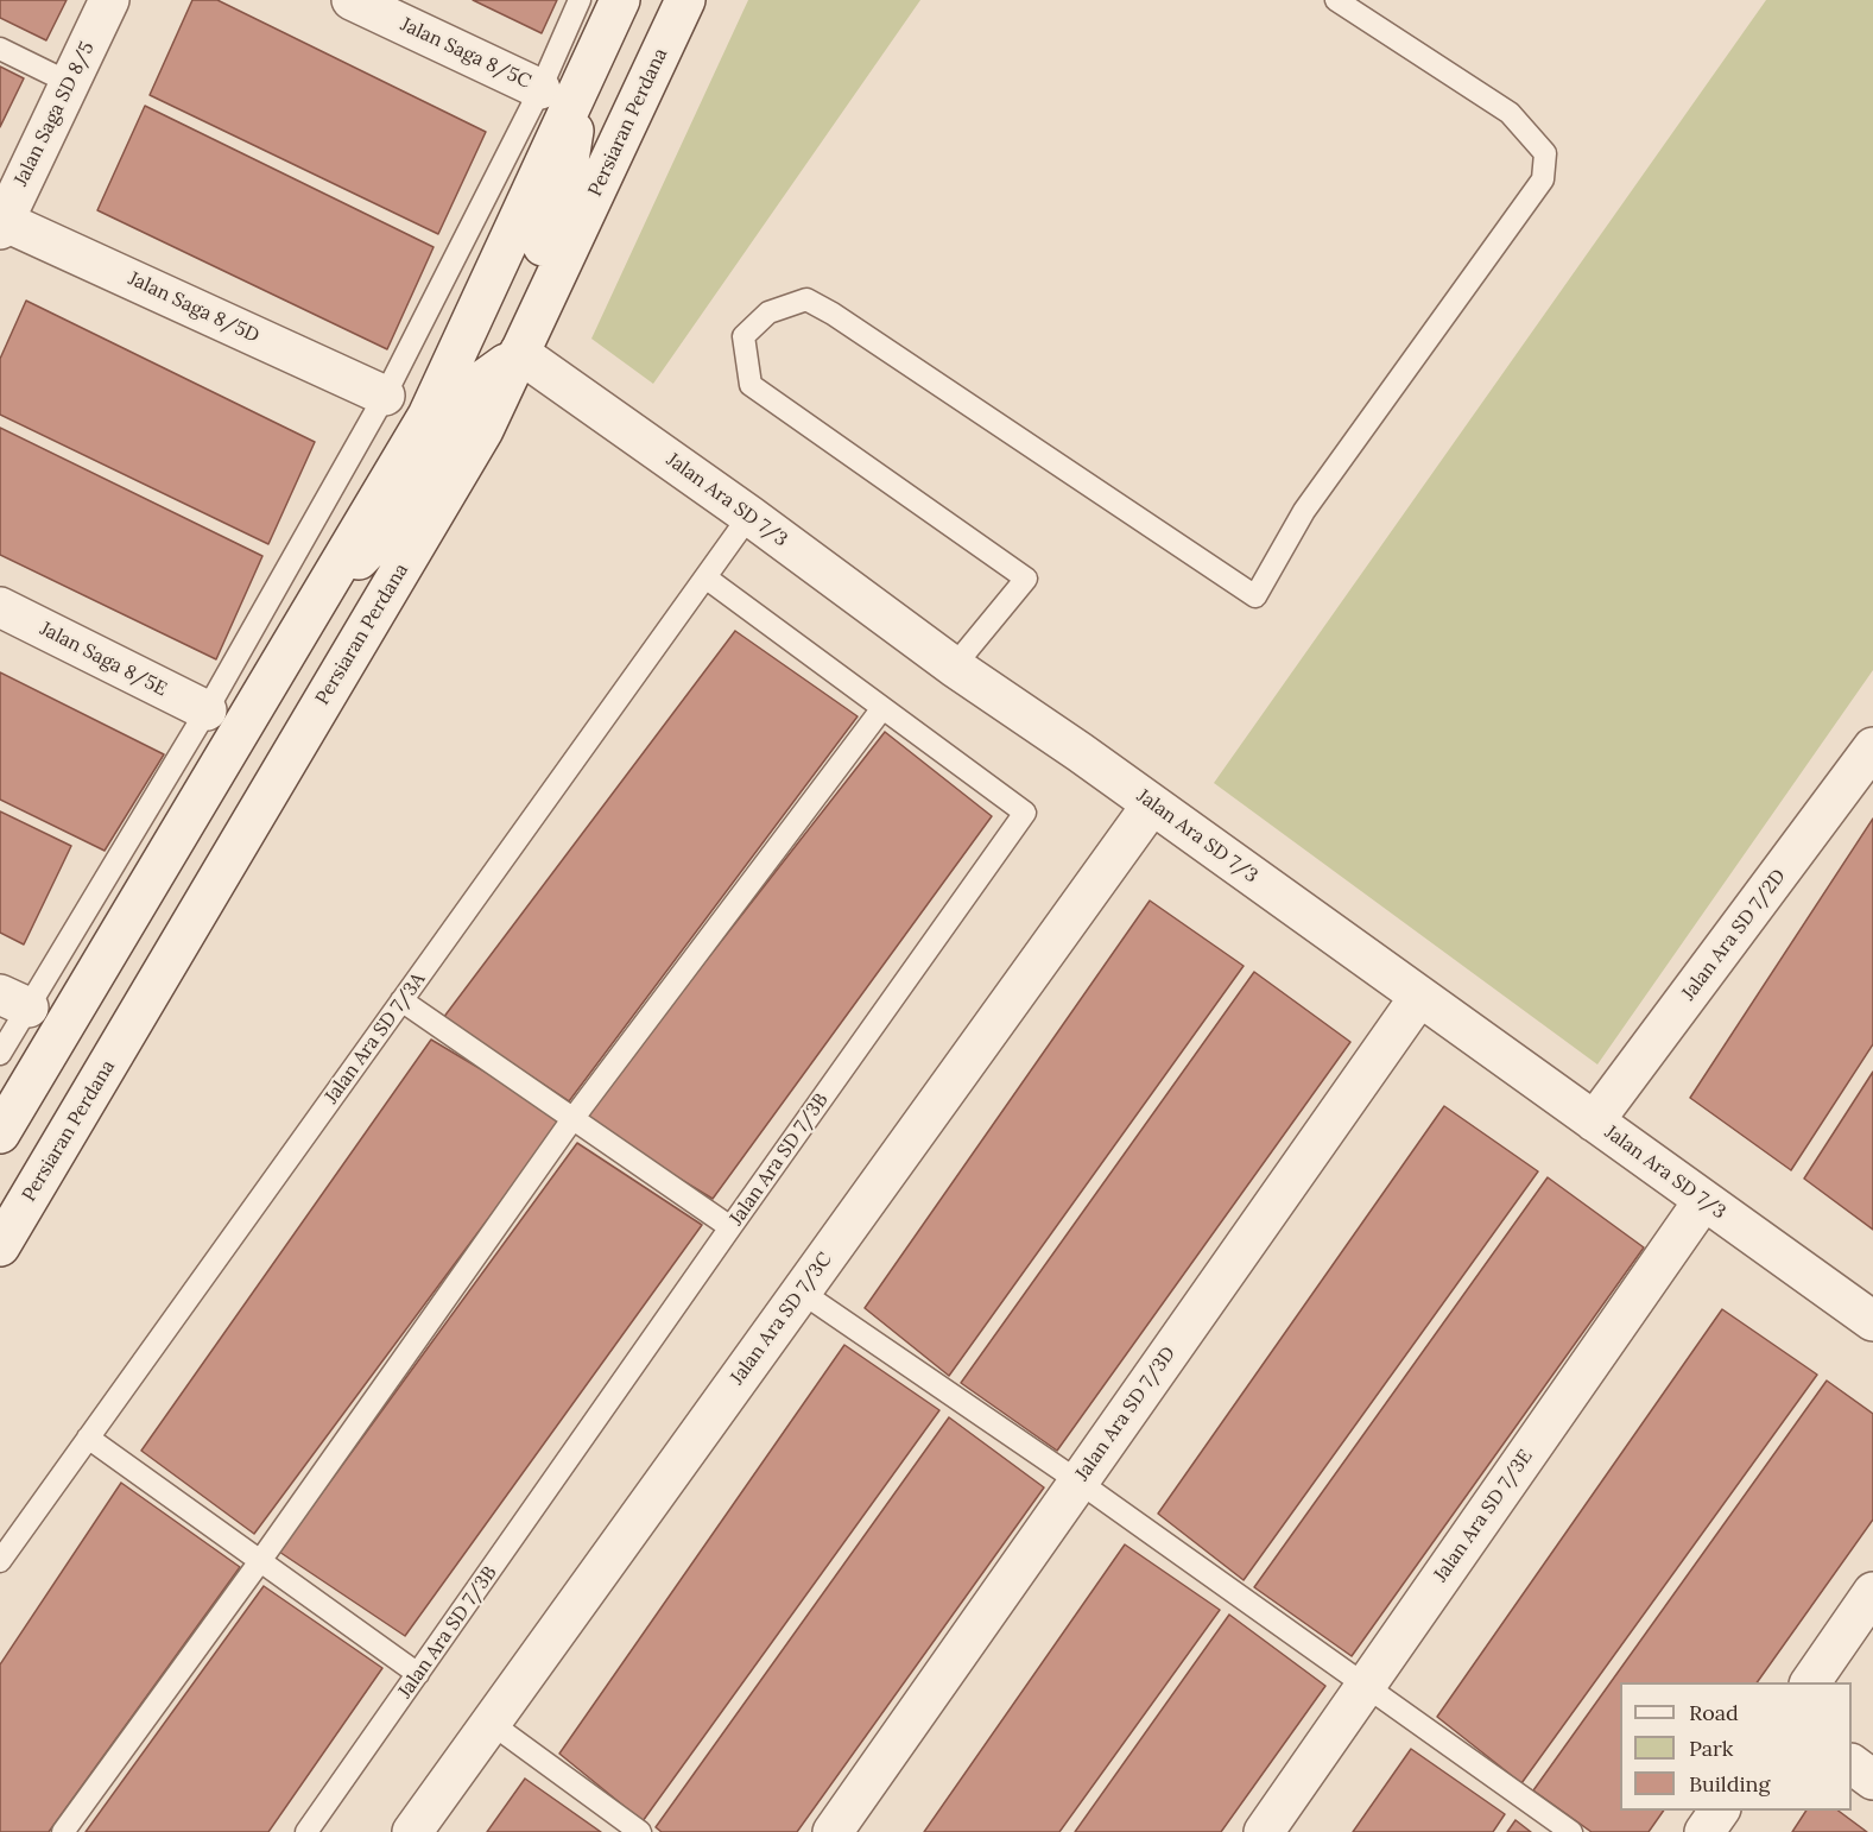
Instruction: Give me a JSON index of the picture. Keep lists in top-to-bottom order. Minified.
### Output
{"streets":{"street":["Jalan Saga 8/5C","Jalan Saga SD 8/5","Persiaran Perdana","Jalan Saga 8/5D","Jalan Ara SD 7/3","Jalan Saga 8/5E","Jalan Ara SD 7/2D","Jalan Ara SD 7/3C","Jalan Ara SD 7/3D","Jalan Ara SD 7/3E"],"lane":["Jalan Ara SD 7/3A","Jalan Ara SD 7/3B"]},"crossings":[["Jalan Saga SD 8/5","Jalan Saga 8/5D"],["Persiaran Perdana","Jalan Ara SD 7/3"],["Jalan Ara SD 7/3","Jalan Ara SD 7/2D"],["Jalan Ara SD 7/3","Jalan Ara SD 7/3A"],["Jalan Ara SD 7/3","Jalan Ara SD 7/3C"],["Jalan Ara SD 7/3","Jalan Ara SD 7/3D"],["Jalan Ara SD 7/3","Jalan Ara SD 7/3E"],["Jalan Ara SD 7/3A","Jalan Ara SD 7/3B"]],"legend":["Road","Park","Building"]}
